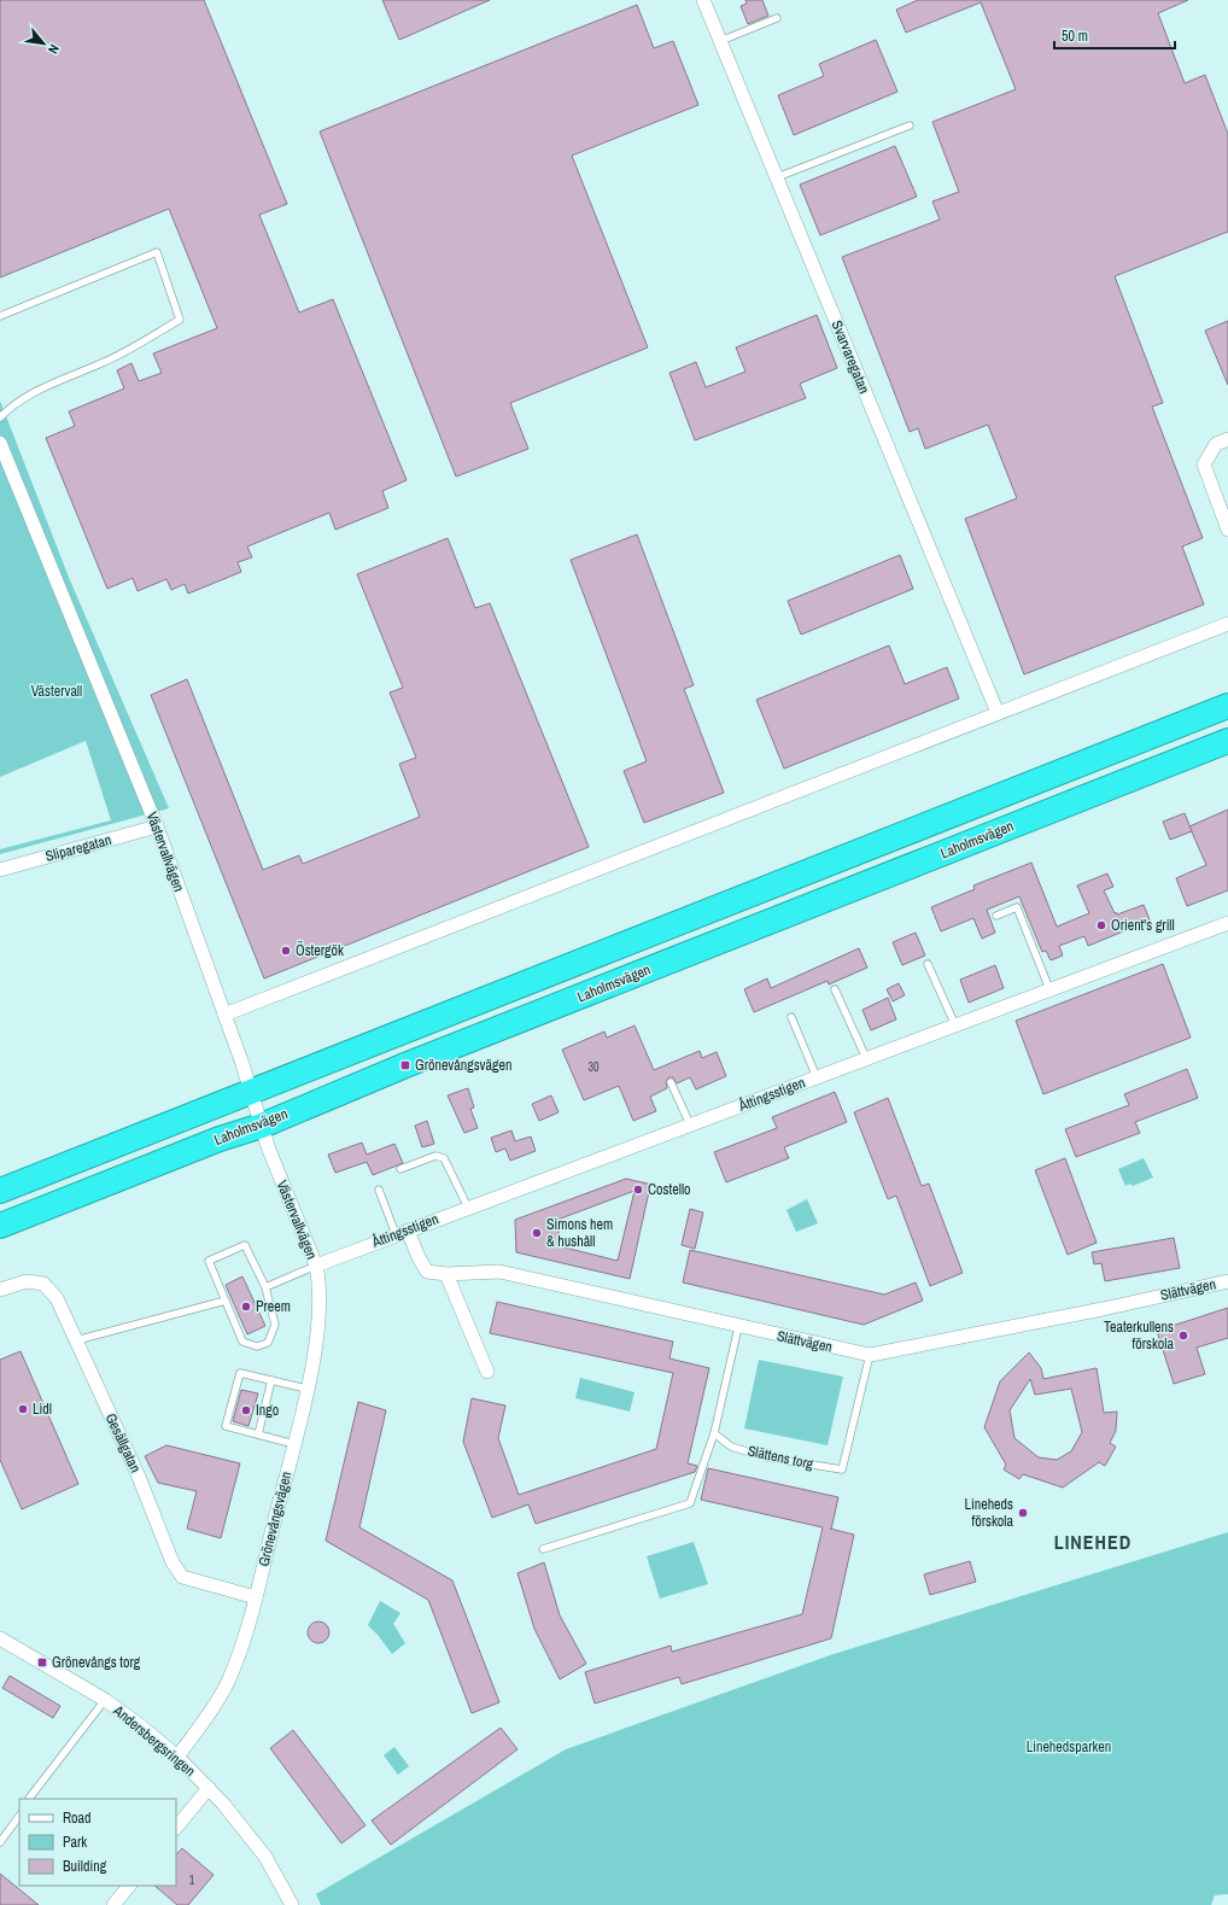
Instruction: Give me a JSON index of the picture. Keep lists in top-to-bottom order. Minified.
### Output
{"streets":{"highway":["Laholmsvägen"],"street":["Svarvaregatan","Sliparegatan","Västervallvägen","Åttingsstigen","Slättvägen","Gesällgatan","Grönevångsvägen","Andersbergsringen"],"lane":["Slättens torg"]},"crossings":[["Laholmsvägen","Västervallvägen"],["Sliparegatan","Västervallvägen"],["Västervallvägen","Åttingsstigen"],["Västervallvägen","Grönevångsvägen"],["Åttingsstigen","Slättvägen"],["Åttingsstigen","Grönevångsvägen"],["Slättvägen","Slättens torg"],["Gesällgatan","Grönevångsvägen"],["Grönevångsvägen","Andersbergsringen"]],"districts":["LINEHED"],"parks":["Västervall","Linehedsparken"],"places":{"other":["Orient's grill","Östergök","Costello","Simons hem & hushåll","Preem","Teaterkullens förskola","Lidl","Ingo","Lineheds förskola"],"transit":["Grönevångsvägen","Grönevångs torg"]},"house_numbers":["30","1"],"legend":["Road","Park","Building"],"scale_bar":"50 m","north":"bottom right"}
